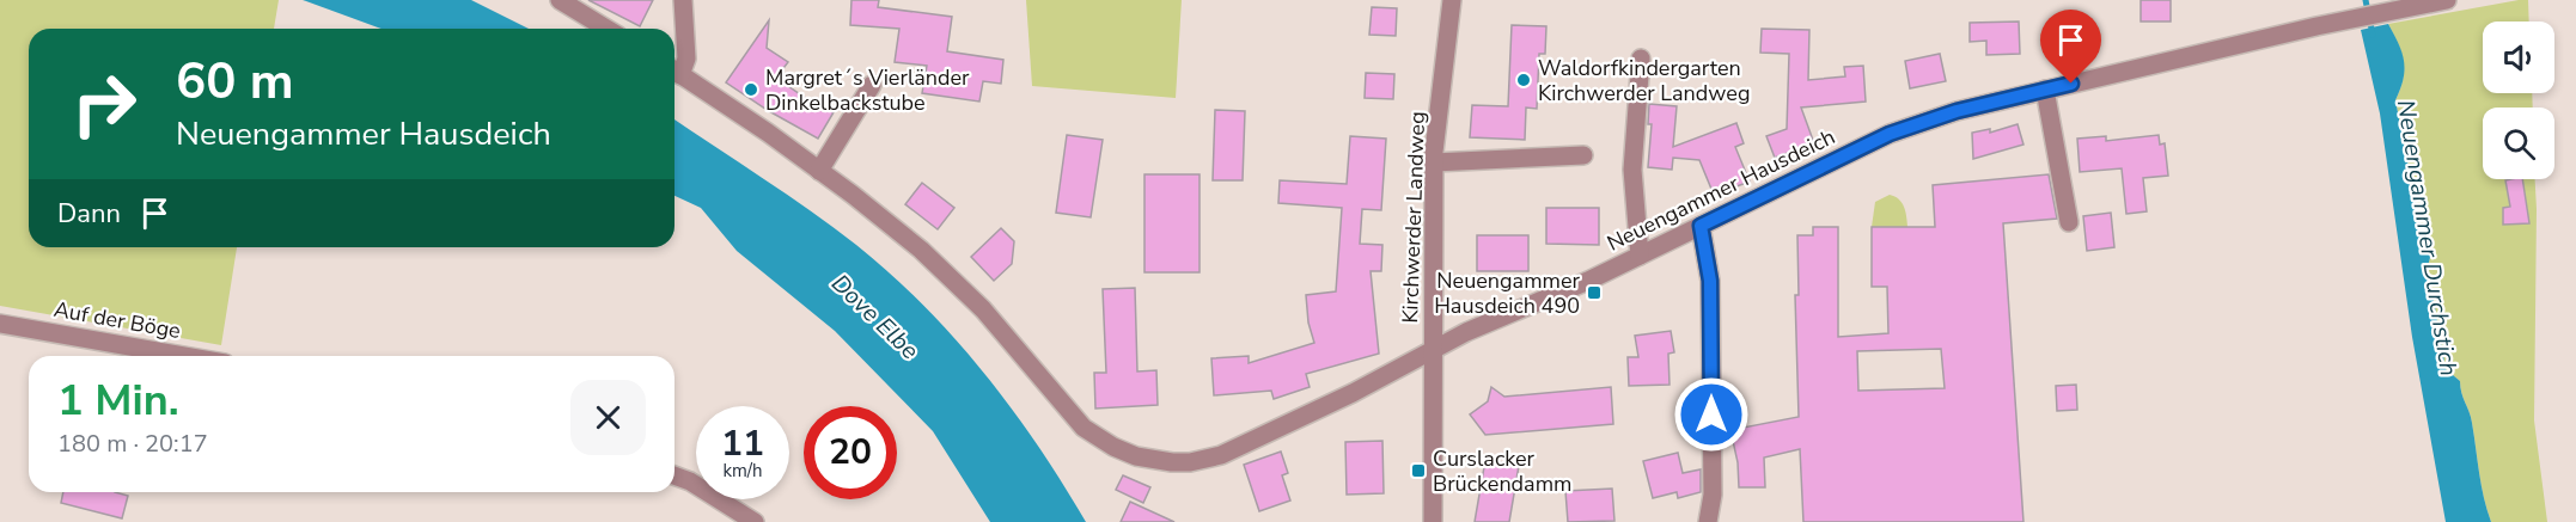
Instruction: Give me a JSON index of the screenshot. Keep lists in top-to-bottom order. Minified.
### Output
{"streets":{"street":["Neuengammer Hausdeich","Kirchwerder Landweg","Auf der Böge"]},"crossings":[["Neuengammer Hausdeich","Kirchwerder Landweg"]],"water":["Neuengammer Durchstich","Dove Elbe"],"places":{"other":["Waldorfkindergarten Kirchwerder Landweg","Margret´s Vierländer Dinkelbackstube"],"transit":["Neuengammer Hausdeich 490","Curslacker Brückendamm"]},"page":{"turn":["60 m","Neuengammer Hausdeich"],"then":"Dann","heading":["1 Min.","180 m · 20:17"],"speed":"11 km/h","limit":"20"}}
